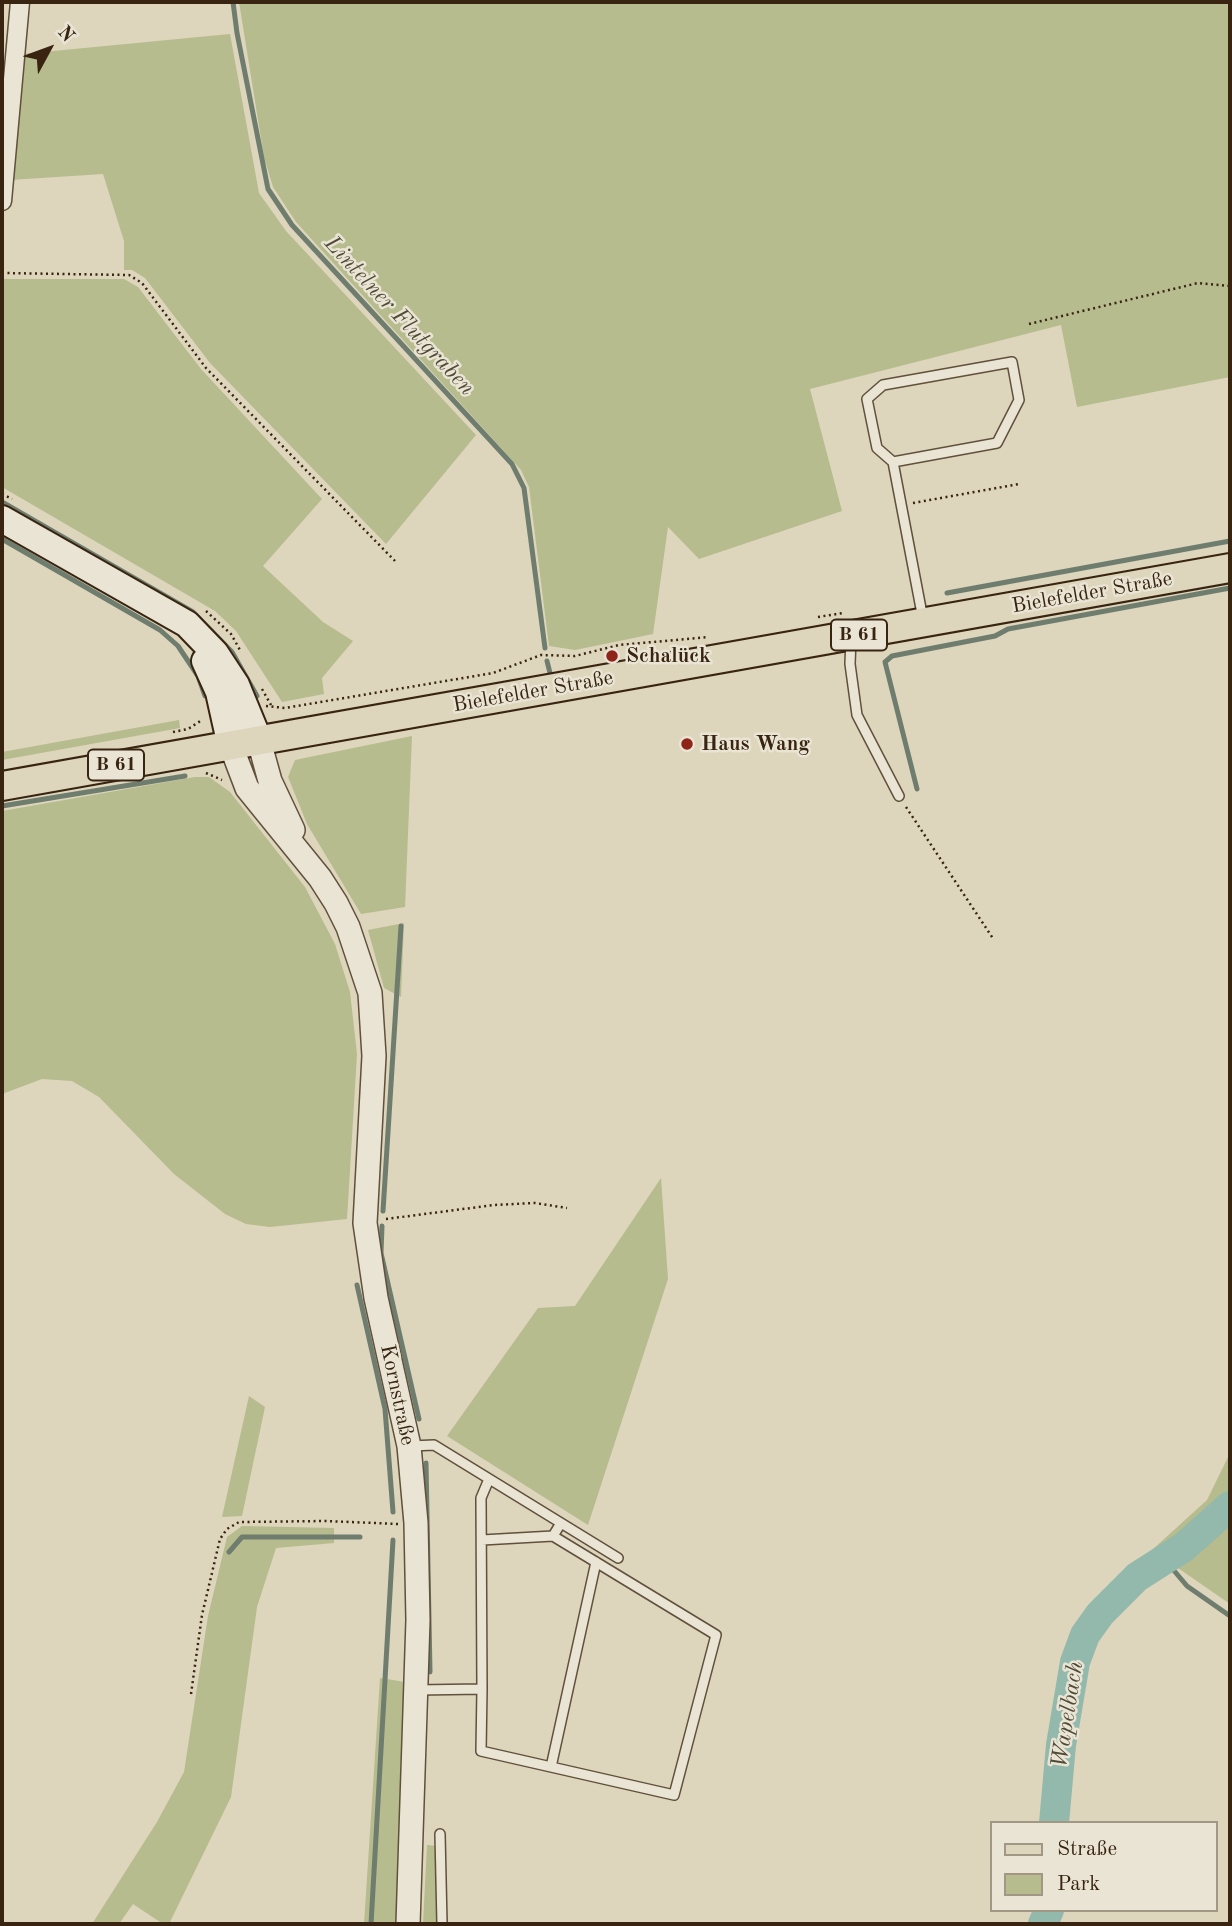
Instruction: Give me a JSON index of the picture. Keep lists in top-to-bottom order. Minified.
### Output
{"streets":{"main road":["Bielefelder Straße","B 61"],"street":["Kornstraße"]},"crossings":[["Bielefelder Straße","Kornstraße"]],"water":["Lintelner Flutgraben","Wapelbach"],"places":["Schalück","Haus Wang"],"legend":["Straße","Park"],"north":"top right"}
